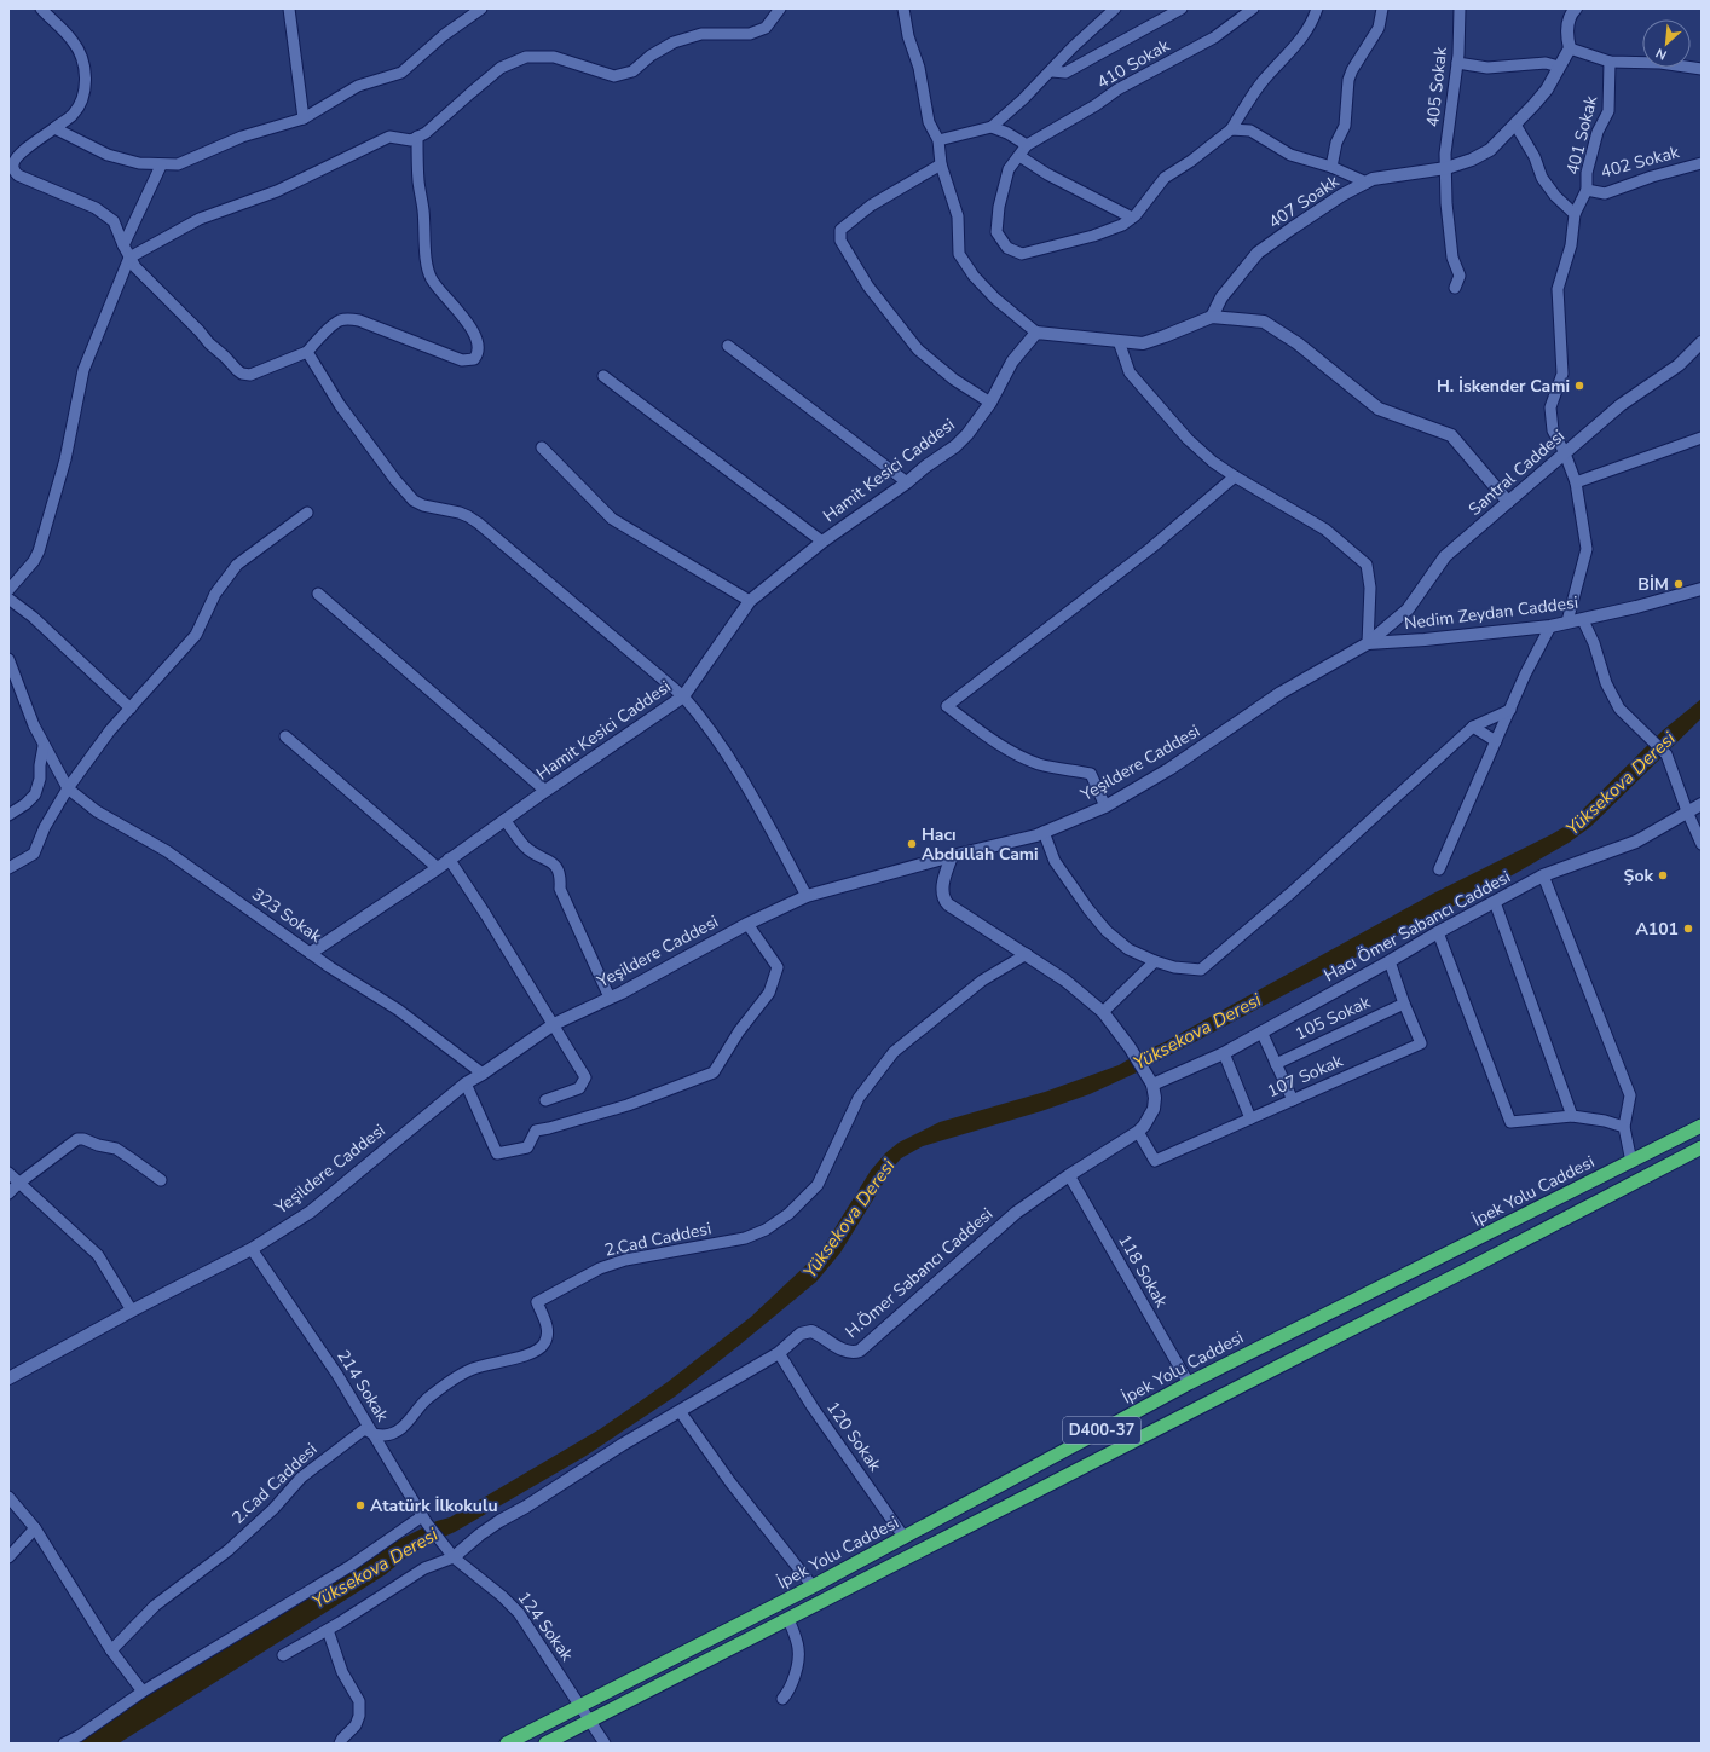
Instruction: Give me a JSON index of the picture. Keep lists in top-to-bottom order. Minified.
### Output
{"streets":{"highway":["İpek Yolu Caddesi","D400-37"],"street":["410 Sokak","405 Sokak","401 Sokak","402 Sokak","407 Soakk","Hamit Kesici Caddesi","Santral Caddesi","Nedim Zeydan Caddesi","Yeşildere Caddesi","323 Sokak","Hacı Ömer Sabancı Caddesi","105 Sokak","107 Sokak","2.Cad Caddesi","118 Sokak","H.Ömer Sabancı Caddesi","214 Sokak","120 Sokak","124 Sokak"]},"crossings":[["405 Sokak","407 Soakk"],["401 Sokak","402 Sokak"],["401 Sokak","Santral Caddesi"],["401 Sokak","Nedim Zeydan Caddesi"],["Hamit Kesici Caddesi","323 Sokak"],["Santral Caddesi","Nedim Zeydan Caddesi"],["Santral Caddesi","Yeşildere Caddesi"],["Nedim Zeydan Caddesi","Yeşildere Caddesi"],["Yeşildere Caddesi","323 Sokak"],["Yeşildere Caddesi","214 Sokak"],["Hacı Ömer Sabancı Caddesi","107 Sokak"],["Hacı Ömer Sabancı Caddesi","H.Ömer Sabancı Caddesi"],["105 Sokak","107 Sokak"],["107 Sokak","H.Ömer Sabancı Caddesi"],["İpek Yolu Caddesi","118 Sokak"],["İpek Yolu Caddesi","120 Sokak"],["İpek Yolu Caddesi","124 Sokak"],["2.Cad Caddesi","214 Sokak"],["118 Sokak","H.Ömer Sabancı Caddesi"],["H.Ömer Sabancı Caddesi","120 Sokak"],["H.Ömer Sabancı Caddesi","124 Sokak"],["214 Sokak","124 Sokak"],["D400-37","124 Sokak"]],"water":["Yüksekova Deresi"],"places":["H. İskender Cami","BİM","Hacı Abdullah Cami","Şok","A101","Atatürk İlkokulu"],"north":"bottom left"}
